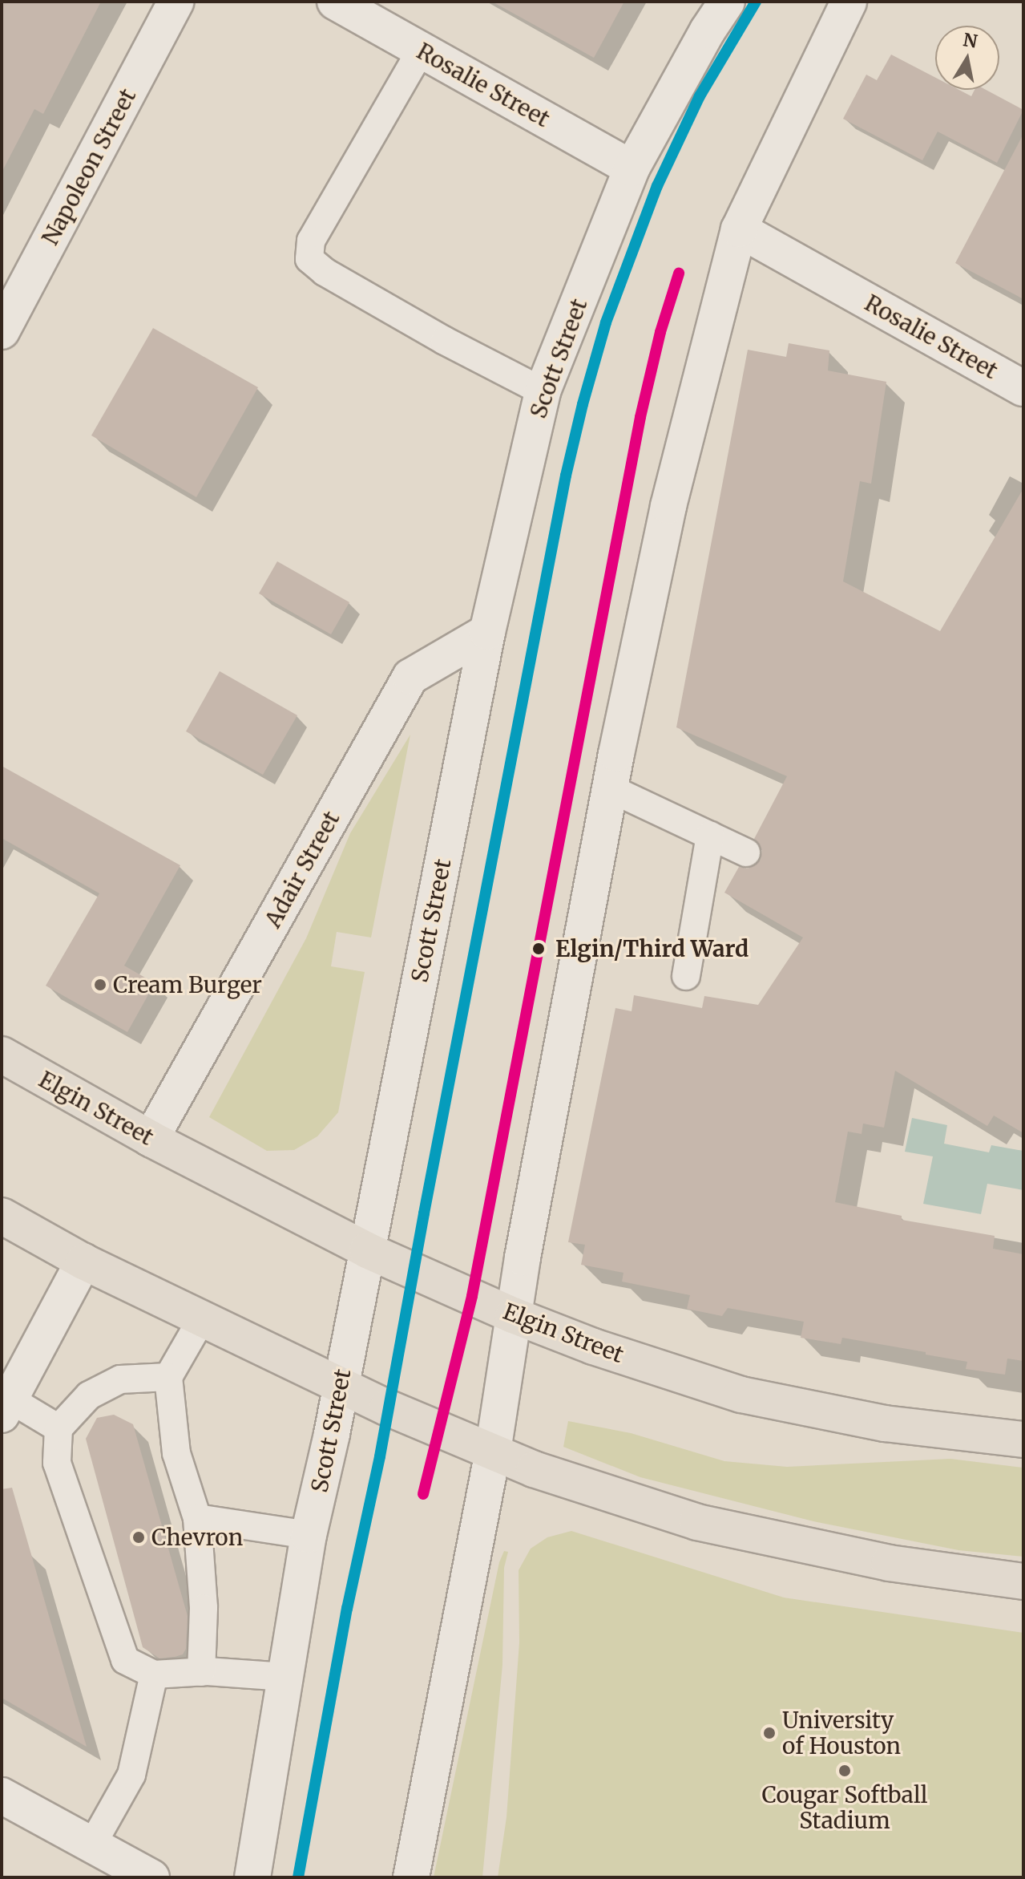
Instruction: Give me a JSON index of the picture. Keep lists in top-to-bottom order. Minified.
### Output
{"streets":{"main road":["Rosalie Street","Napoleon Street","Scott Street","Adair Street","Elgin Street"]},"crossings":[["Rosalie Street","Scott Street"],["Scott Street","Adair Street"],["Scott Street","Elgin Street"],["Adair Street","Elgin Street"]],"places":["Elgin/Third Ward","Cream Burger","Chevron","University of Houston","Cougar Softball Stadium"],"north":"top"}
